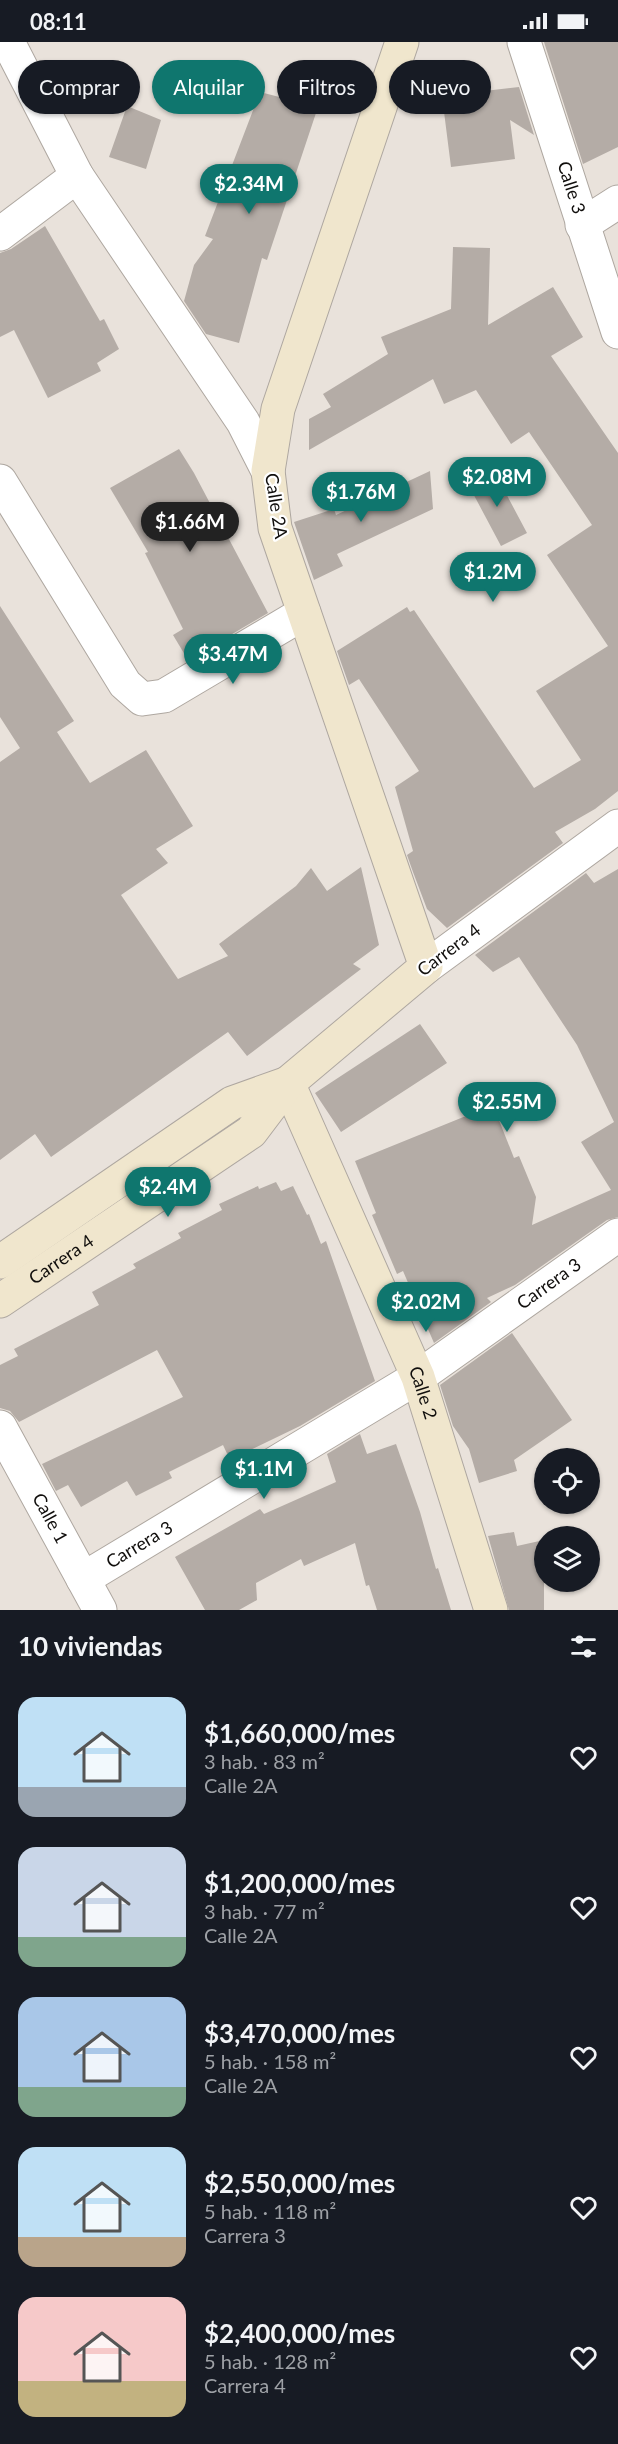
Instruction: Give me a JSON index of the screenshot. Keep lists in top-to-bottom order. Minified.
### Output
{"streets":{"street":["Calle 3","Calle 2A","Carrera 4","Carrera 3","Calle 2","Calle 1"]},"crossings":[["Calle 2A","Carrera 4"],["Carrera 4","Calle 2"],["Carrera 3","Calle 2"],["Carrera 3","Calle 1"]],"page":{"status":"08:11","chip":["Comprar","Alquilar","Filtros","Nuevo"],"price":["$2.34M","$2.08M","$1.76M","$1.66M","$1.2M","$3.47M","$2.55M","$2.4M","$2.02M","$1.1M"],"heading":"10 viviendas","list":[{"name":"$1,660,000/mes","note":"3 hab. · 83 m² · Calle 2A"},{"name":"$1,200,000/mes","note":"3 hab. · 77 m² · Calle 2A"},{"name":"$3,470,000/mes","note":"5 hab. · 158 m² · Calle 2A"},{"name":"$2,550,000/mes","note":"5 hab. · 118 m² · Carrera 3"},{"name":"$2,400,000/mes","note":"5 hab. · 128 m² · Carrera 4"}]}}
